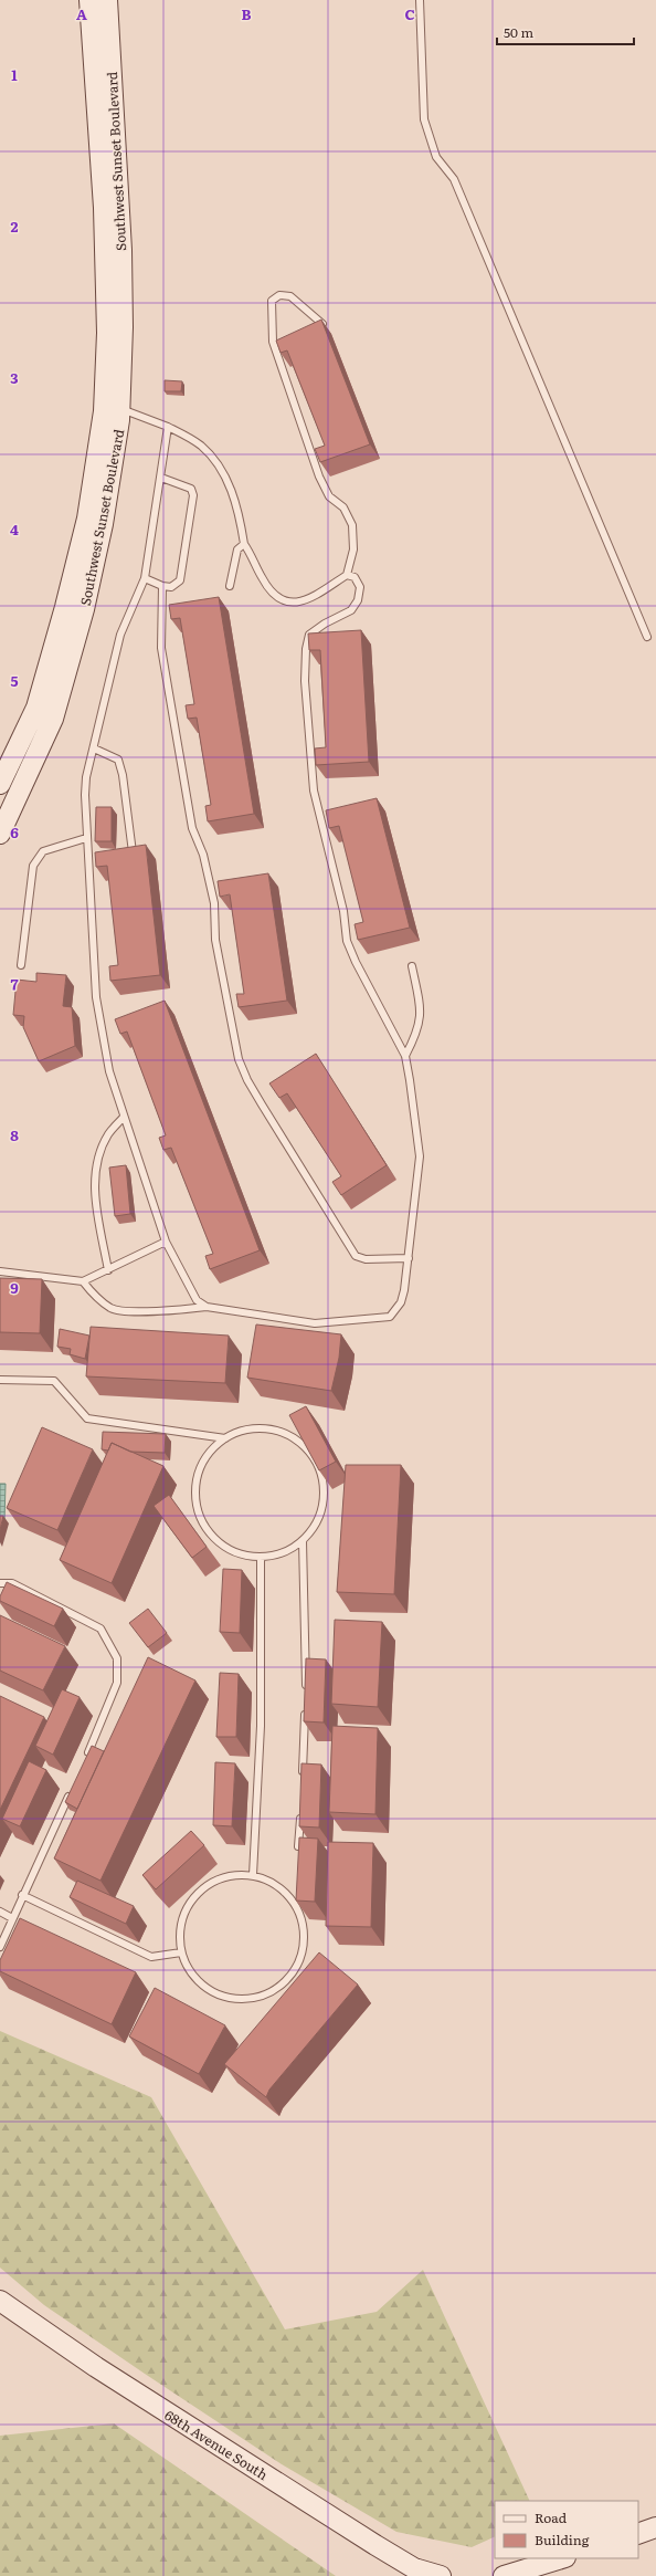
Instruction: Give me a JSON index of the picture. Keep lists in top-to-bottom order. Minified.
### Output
{"streets":{"main road":["Southwest Sunset Boulevard","68th Avenue South"]},"legend":["Road","Building"],"scale_bar":"50 m","grid":{"columns":["A","B","C"],"rows":["1","2","3","4","5","6","7","8","9"]}}
